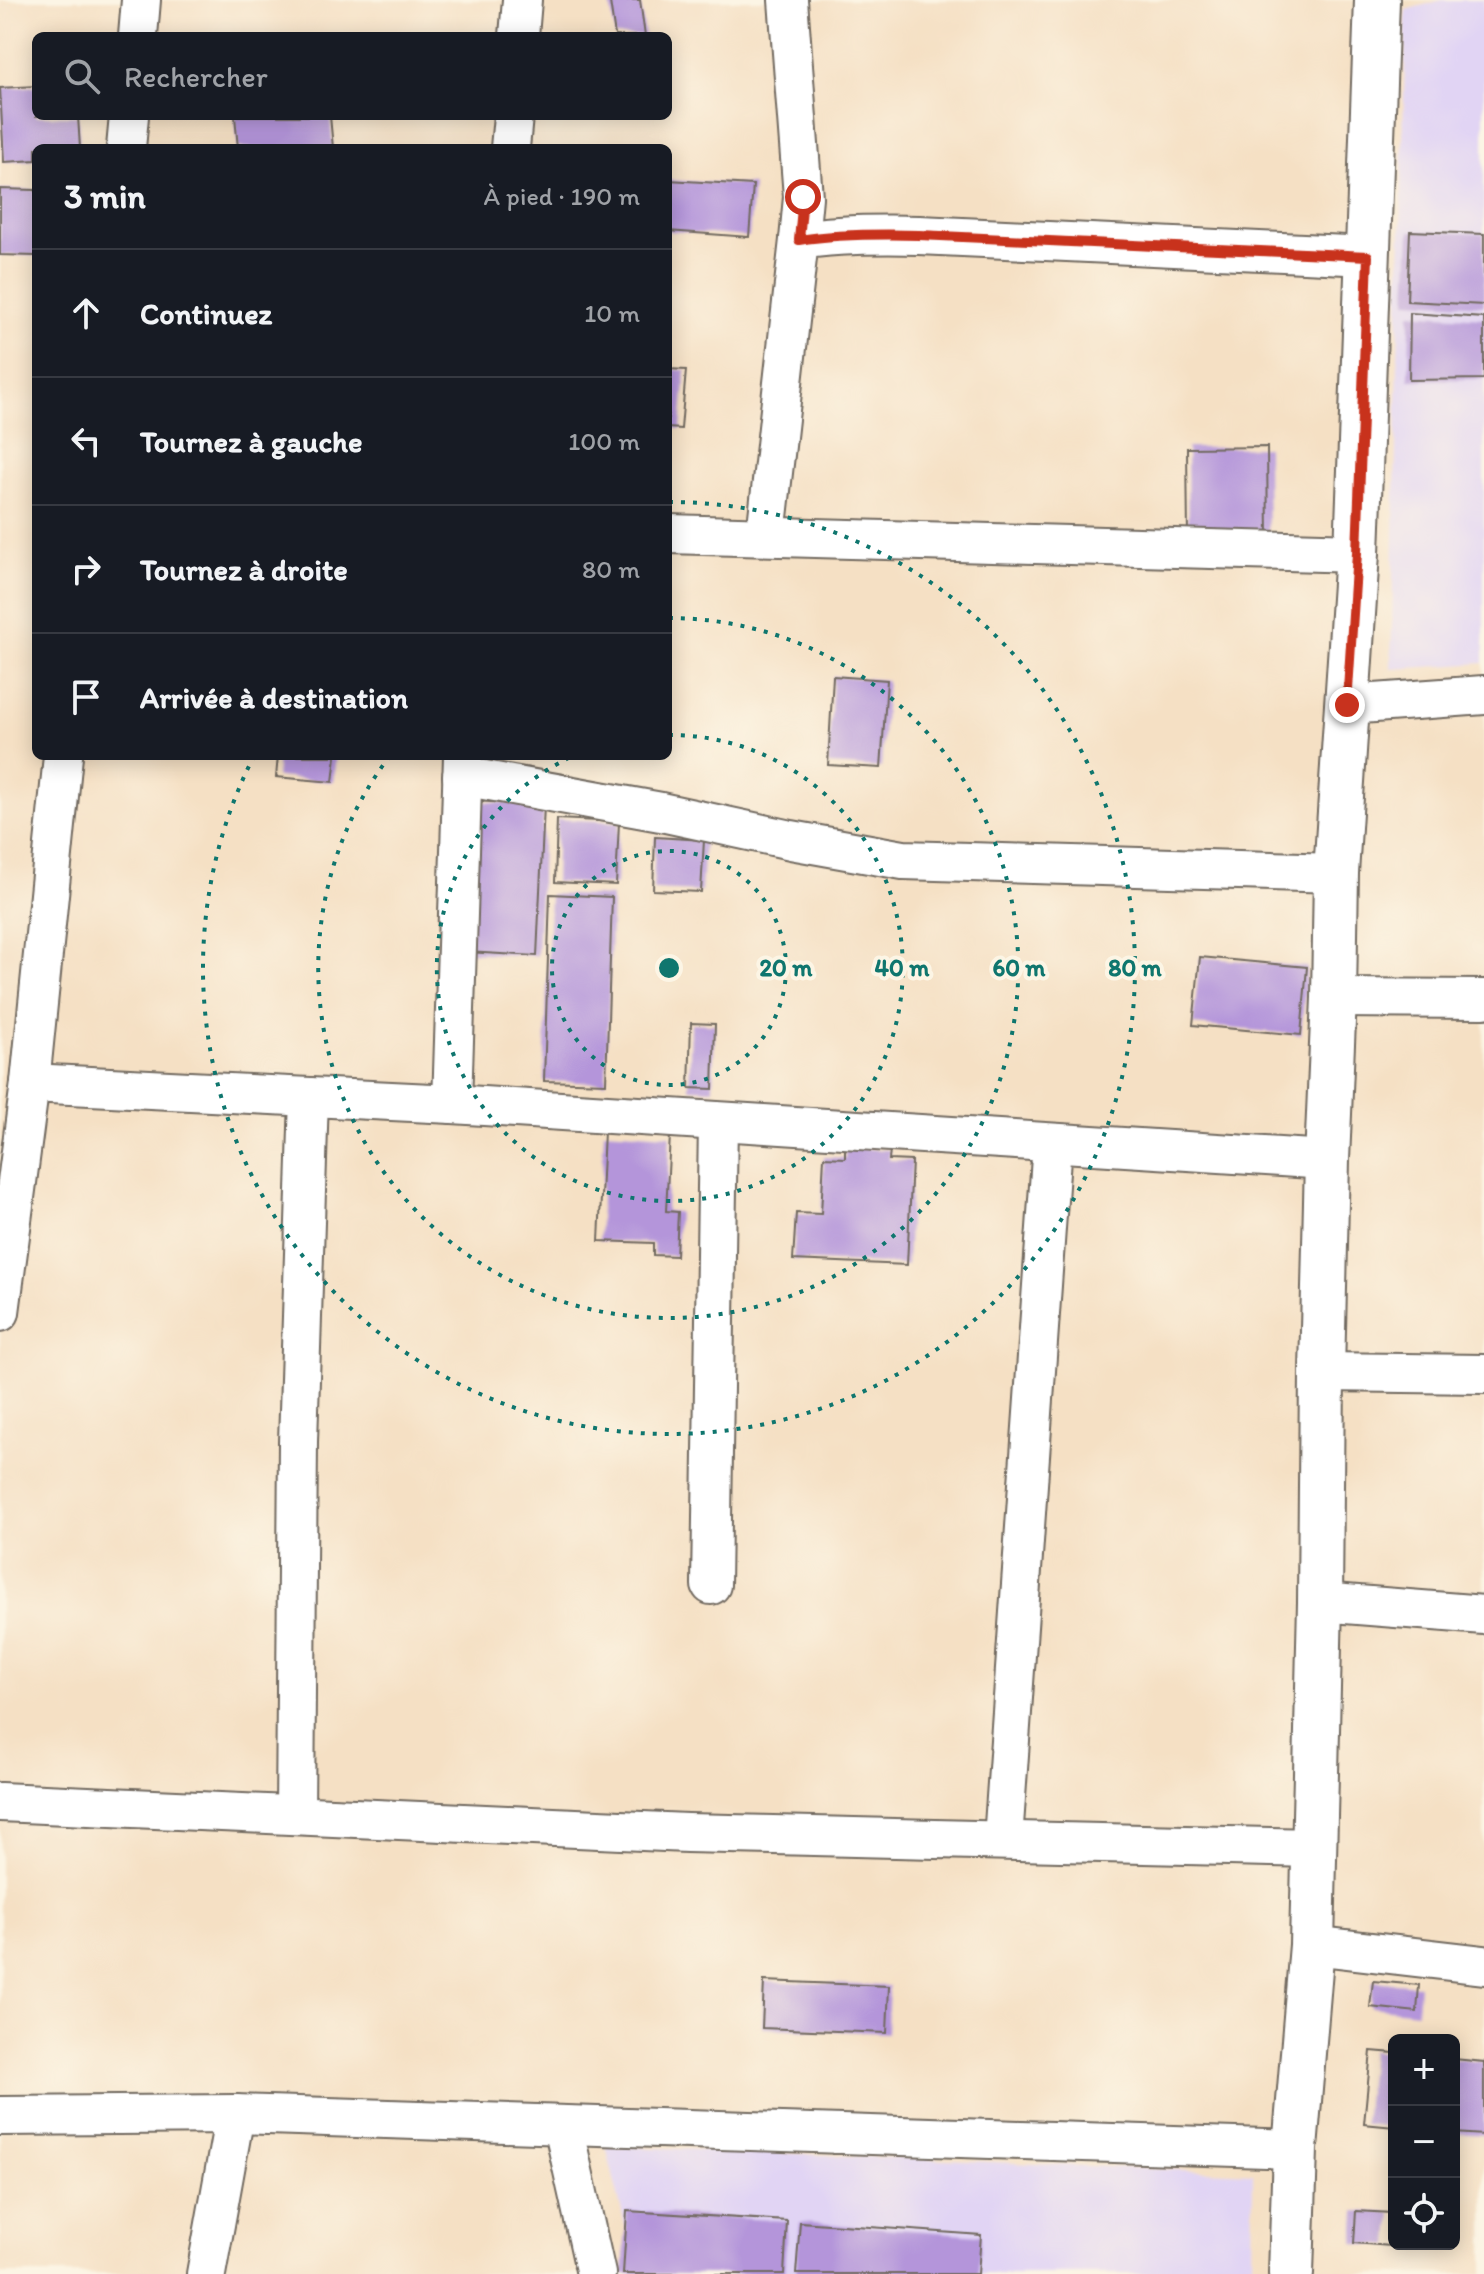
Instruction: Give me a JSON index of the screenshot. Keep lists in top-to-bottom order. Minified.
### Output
{"page":{"search":"Rechercher","heading":["3 min","À pied · 190 m"],"list":[["Continuez","10 m"],["Tournez à gauche","100 m"],["Tournez à droite","80 m"],"Arrivée à destination"],"map_buttons":["+","−"]},"rings":["20 m","40 m","60 m","80 m"]}
